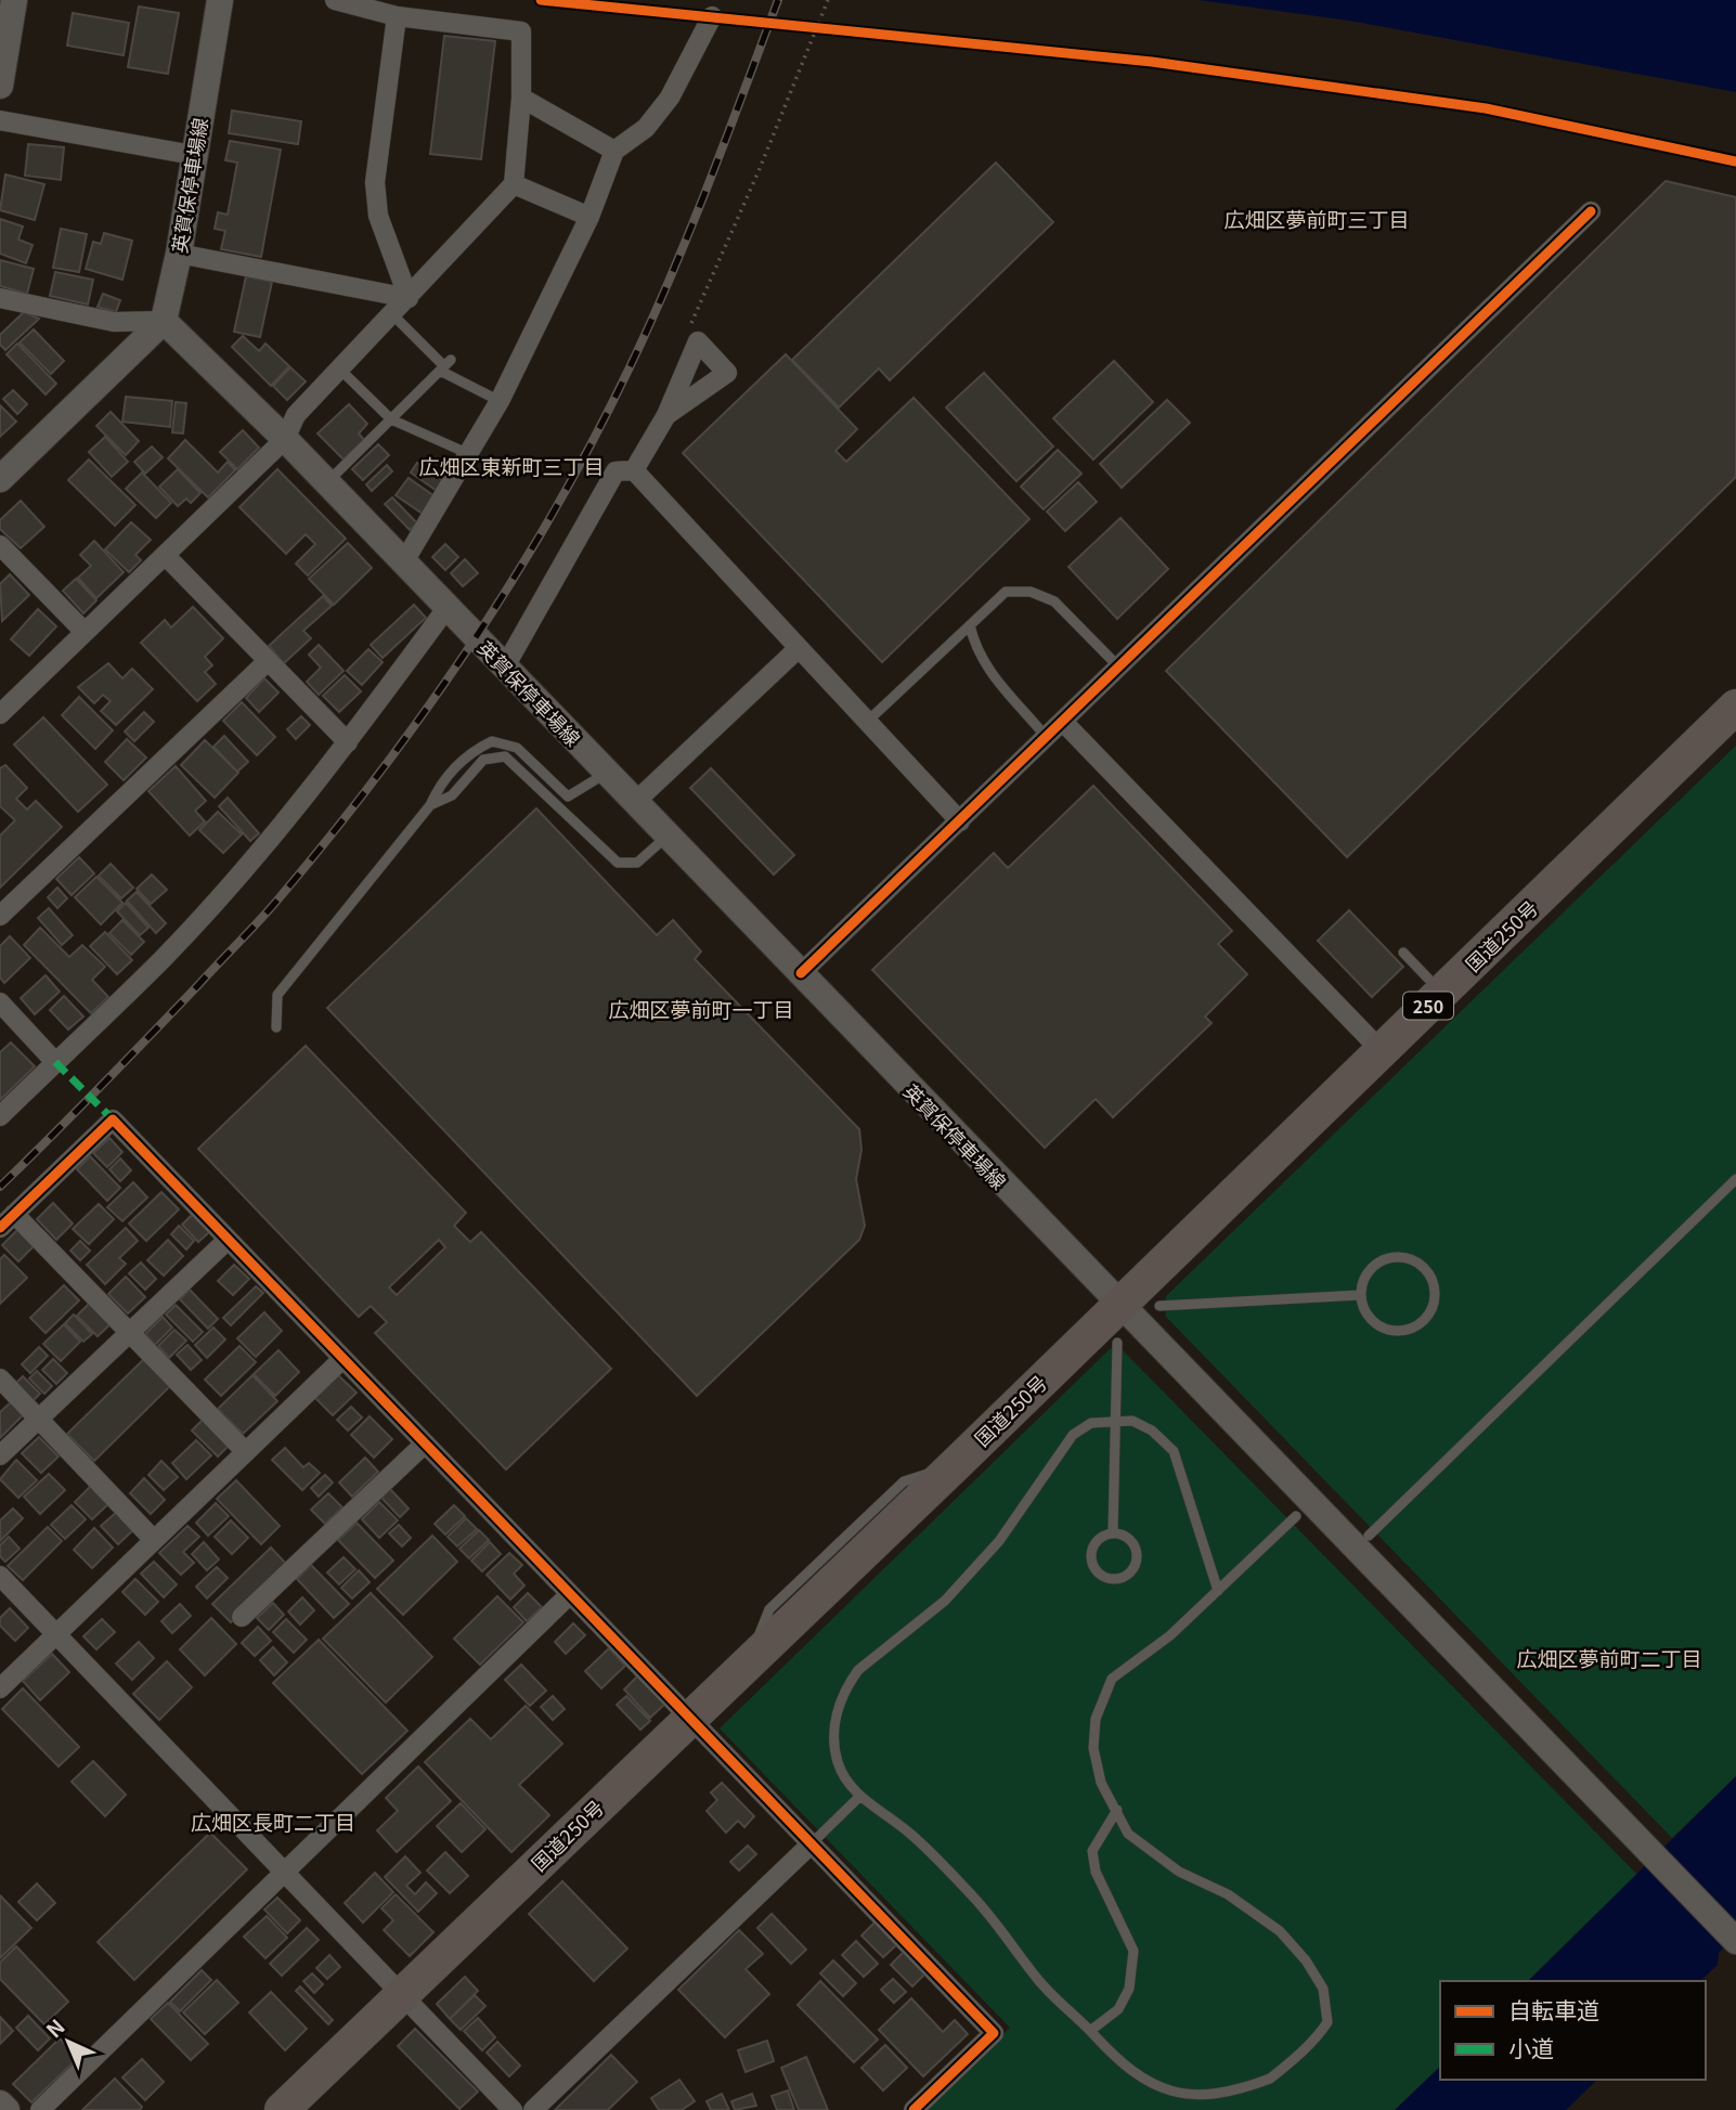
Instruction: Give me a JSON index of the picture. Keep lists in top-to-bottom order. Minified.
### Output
{"streets":{"highway":["国道250号","250"],"main road":["英賀保停車場線"]},"crossings":[["英賀保停車場線","国道250号"]],"districts":["広畑区夢前町三丁目","広畑区東新町三丁目","広畑区夢前町一丁目","広畑区夢前町二丁目","広畑区長町二丁目"],"legend":["自転車道","小道"],"north":"top left"}
